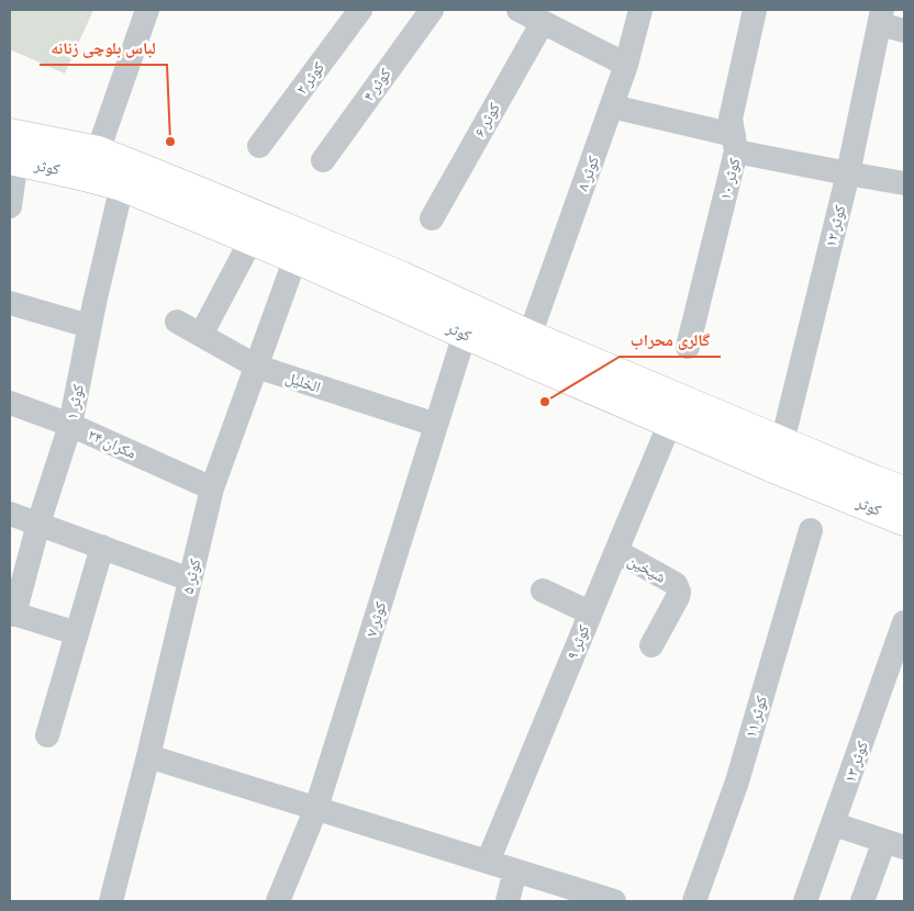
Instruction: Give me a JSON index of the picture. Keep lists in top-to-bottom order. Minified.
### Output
{"streets":{"main road":["کوثر"],"street":["کوثر ۲","کوثر ۴","کوثر ۶","کوثر ۸","کوثر ۱۰","کوثر ۱۲","الخلیل","کوثر ۱","مکران ۲۴","شیخین","کوثر ۵","کوثر ۷","کوثر ۹","کوثر ۱۱","کوثر ۱۳"]},"crossings":[["کوثر","کوثر ۸"],["کوثر","کوثر ۱۲"],["کوثر","کوثر ۱"],["کوثر","کوثر ۵"],["کوثر","کوثر ۷"],["کوثر","کوثر ۹"],["الخلیل","کوثر ۵"],["الخلیل","کوثر ۷"],["کوثر ۱","مکران ۲۴"],["مکران ۲۴","کوثر ۵"],["شیخین","کوثر ۹"]],"places":["لباس بلوچی زنانه","گالری محراب"]}
